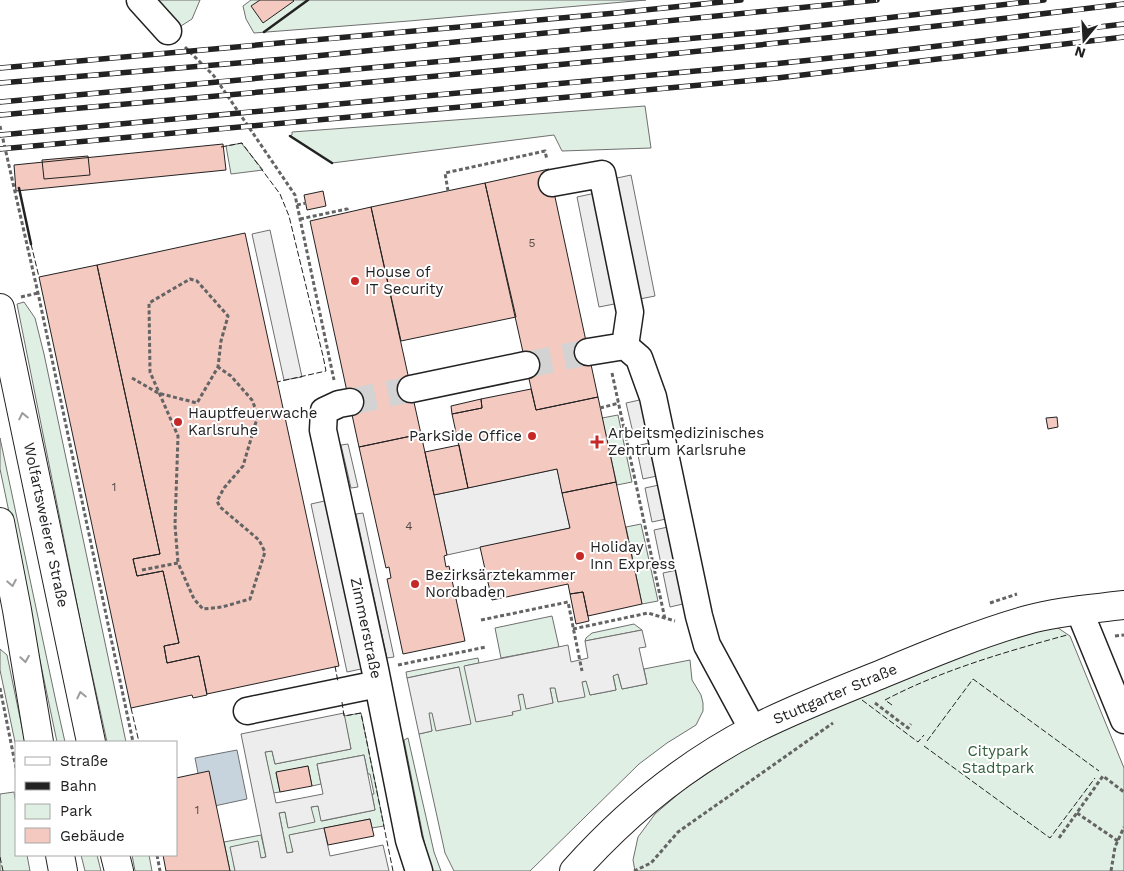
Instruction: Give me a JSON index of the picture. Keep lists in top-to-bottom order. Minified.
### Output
{"streets":{"main road":["Wolfartsweierer Straße","Stuttgarter Straße"],"street":["Zimmerstraße"]},"parks":["Citypark Stadtpark"],"places":{"other":["House of IT Security","Hauptfeuerwache Karlsruhe","ParkSide Office","Holiday Inn Express","Bezirksärztekammer Nordbaden"],"health":["Arbeitsmedizinisches Zentrum Karlsruhe"]},"house_numbers":["5","1","4","1"],"legend":["Straße","Bahn","Park","Gebäude"],"north":"bottom"}
